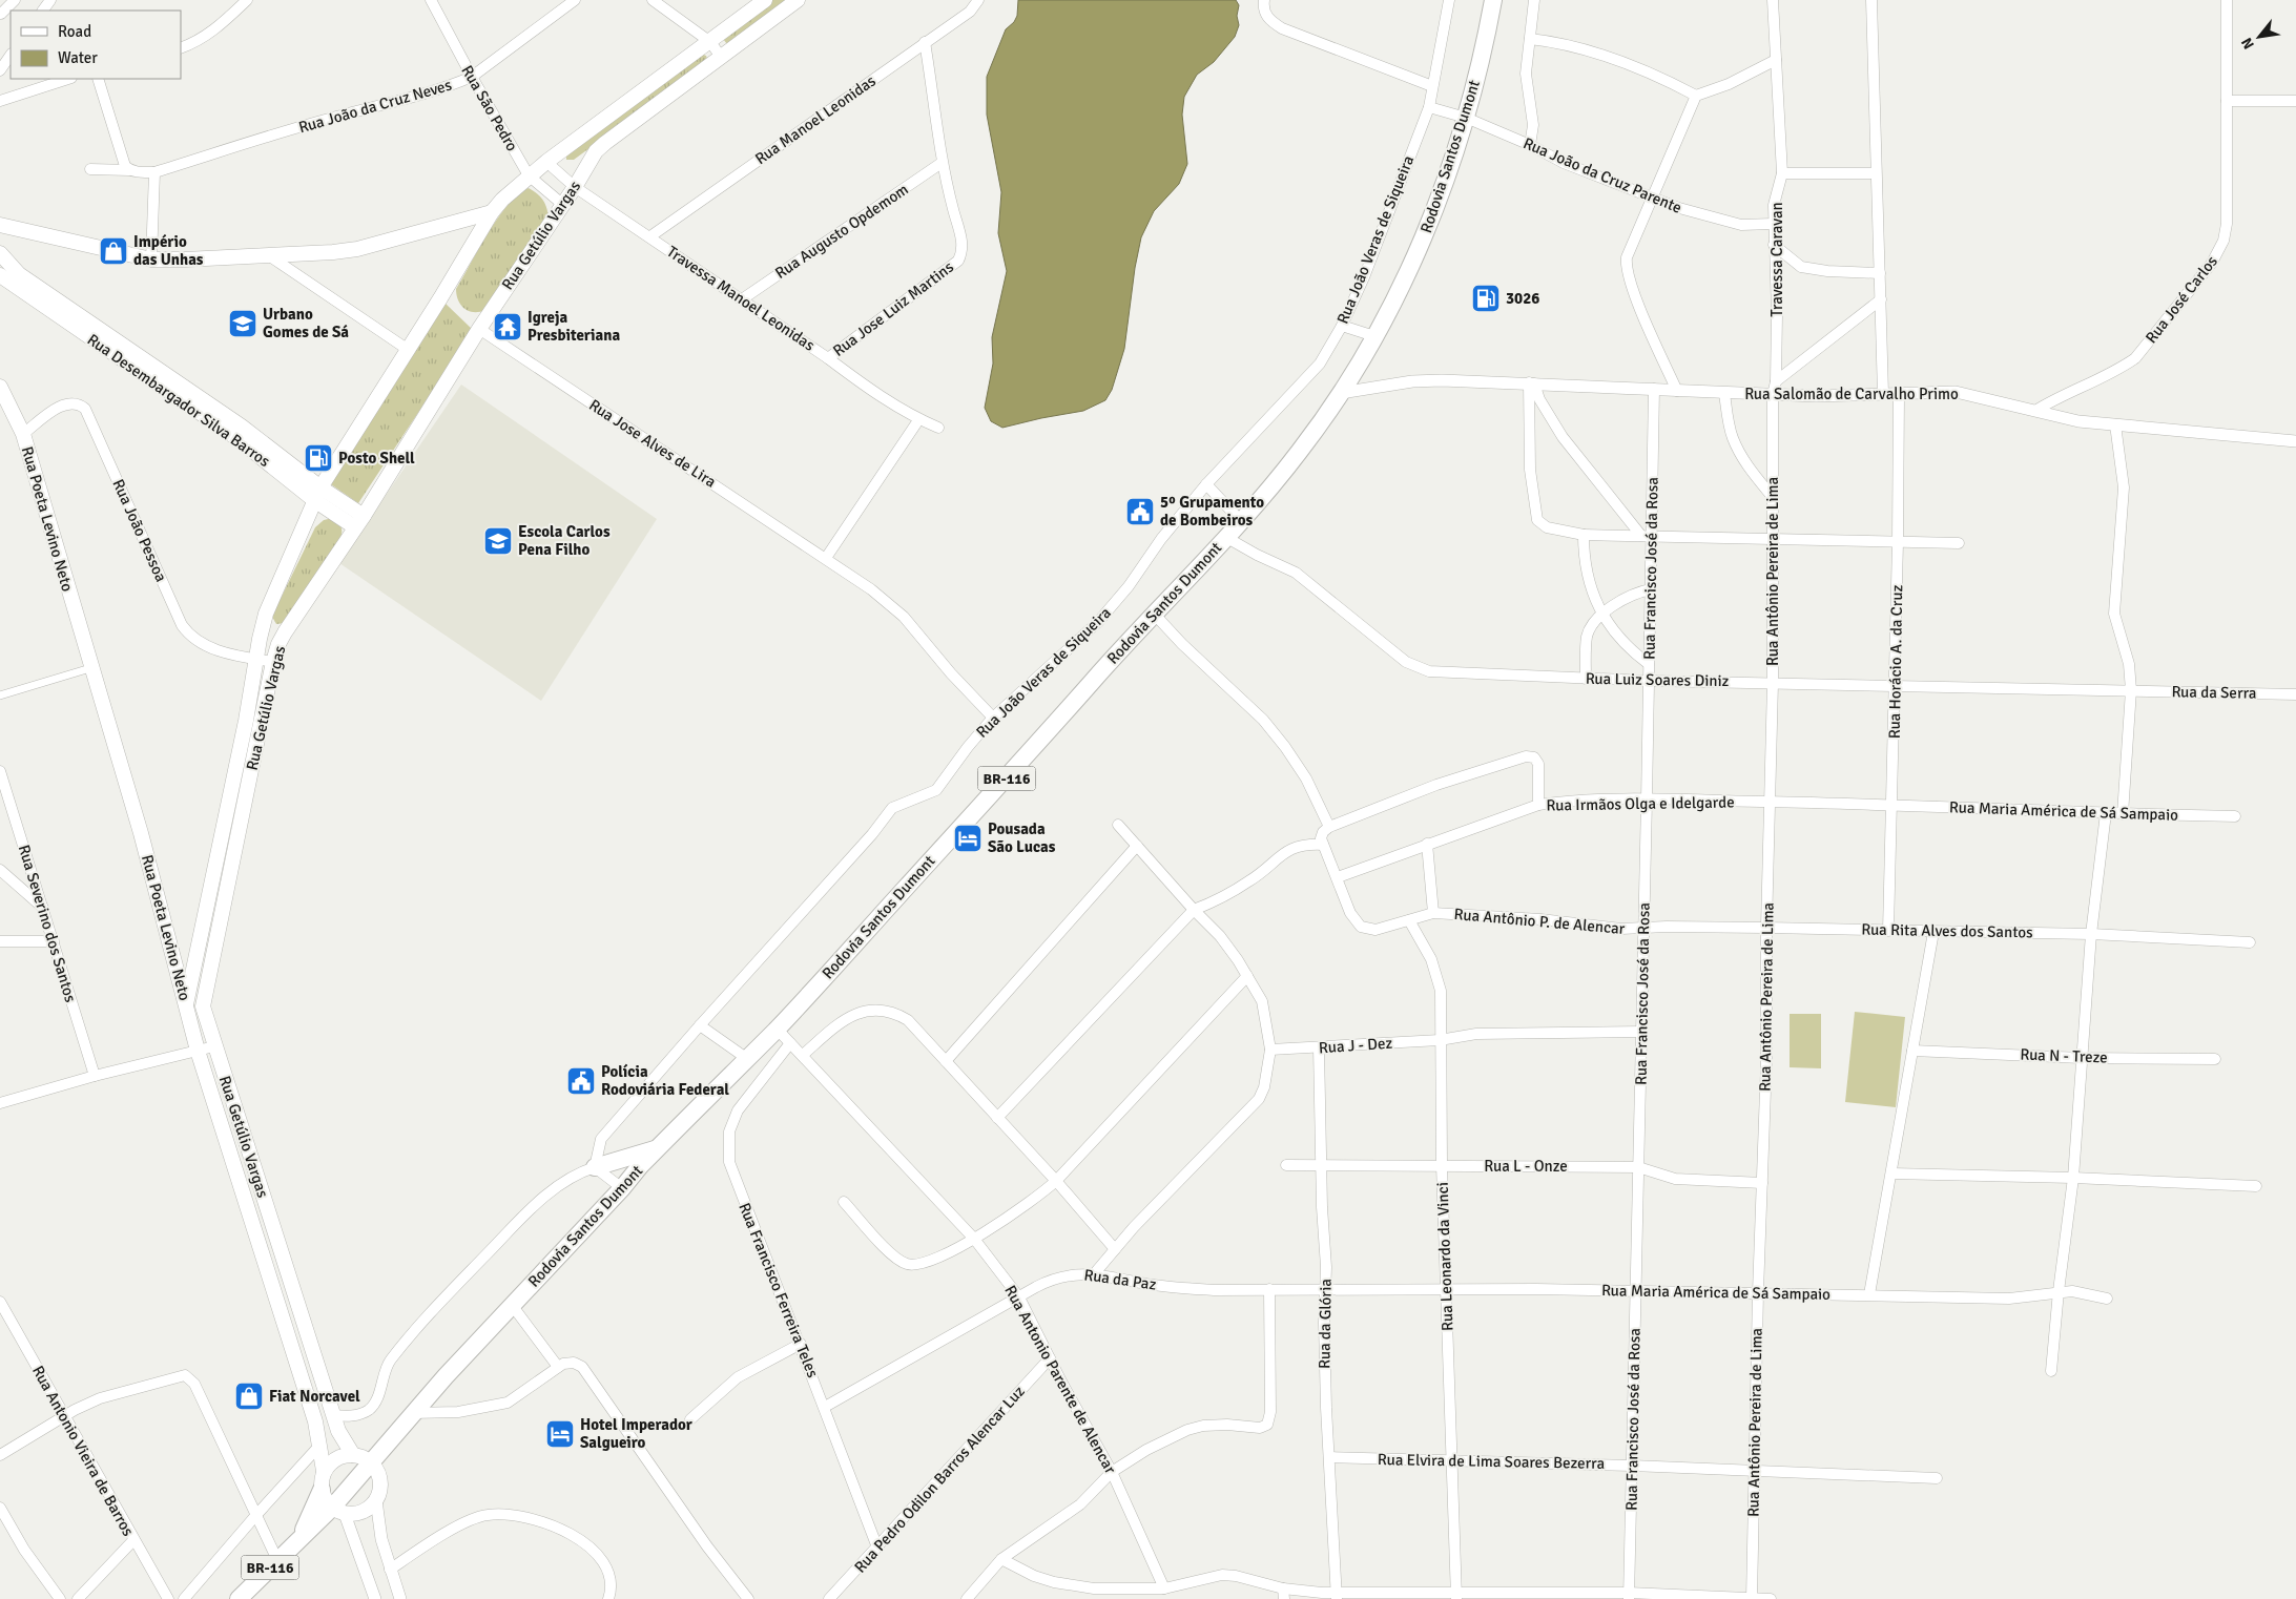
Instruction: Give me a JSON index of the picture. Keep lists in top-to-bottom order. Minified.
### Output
{"streets":{"highway":["Rodovia Santos Dumont","BR-116"],"main road":["Rua Getúlio Vargas","Rua Desembargador Silva Barros","Rua Poeta Levino Neto"],"street":["Rua João da Cruz Neves","Rua São Pedro","Rua Manoel Leonidas","Rua João da Cruz Parente","Rua Augusto Opdemom","Rua João Veras de Siqueira","Travessa Caravan","Travessa Manoel Leonidas","Rua José Carlos","Rua Jose Luiz Martins","Rua Salomão de Carvalho Primo","Rua Jose Alves de Lira","Rua João Pessoa","Rua Francisco José da Rosa","Rua Antônio Pereira de Lima","Rua Horácio A. da Cruz","Rua Luiz Soares Diniz","Rua da Serra","Rua Irmãos Olga e Idelgarde","Rua Maria América de Sá Sampaio","Rua Antônio P. de Alencar","Rua Severino dos Santos","Rua Rita Alves dos Santos","Rua J - Dez","Rua N - Treze","Rua L - Onze","Rua Leonardo da Vinci","Rua da Paz","Rua Francisco Ferreira Teles","Rua da Glória","Rua Antonio Parente de Alencar","Rua Antonio Vieira de Barros","Rua Elvira de Lima Soares Bezerra","Rua Pedro Odilon Barros Alencar Luz"]},"crossings":[["Rua João da Cruz Neves","Rua São Pedro"],["Rua São Pedro","Rua Getúlio Vargas"],["Rua Manoel Leonidas","Travessa Manoel Leonidas"],["Rodovia Santos Dumont","Rua João da Cruz Parente"],["Rodovia Santos Dumont","Rua Salomão de Carvalho Primo"],["Rodovia Santos Dumont","Rua Luiz Soares Diniz"],["Rodovia Santos Dumont","BR-116"],["Rodovia Santos Dumont","Rua Antonio Parente de Alencar"],["Rua João da Cruz Parente","Rua João Veras de Siqueira"],["Rua João da Cruz Parente","Travessa Caravan"],["Rua Augusto Opdemom","Travessa Manoel Leonidas"],["Rua Augusto Opdemom","Rua Jose Luiz Martins"],["Rua Getúlio Vargas","Travessa Manoel Leonidas"],["Rua Getúlio Vargas","Rua Desembargador Silva Barros"],["Rua Getúlio Vargas","Rua Jose Alves de Lira"],["Rua Getúlio Vargas","Rua Poeta Levino Neto"],["Rua Getúlio Vargas","Rua João Pessoa"],["Rua João Veras de Siqueira","Rua Jose Alves de Lira"],["Travessa Caravan","Rua Salomão de Carvalho Primo"],["Travessa Caravan","Rua Antônio Pereira de Lima"],["Travessa Manoel Leonidas","Rua Jose Luiz Martins"],["Rua José Carlos","Rua Salomão de Carvalho Primo"],["Rua Salomão de Carvalho Primo","Rua Francisco José da Rosa"],["Rua Salomão de Carvalho Primo","Rua Antônio Pereira de Lima"],["Rua Salomão de Carvalho Primo","Rua Horácio A. da Cruz"],["Rua Poeta Levino Neto","Rua João Pessoa"],["Rua Francisco José da Rosa","Rua Luiz Soares Diniz"],["Rua Francisco José da Rosa","Rua Irmãos Olga e Idelgarde"],["Rua Francisco José da Rosa","Rua Maria América de Sá Sampaio"],["Rua Francisco José da Rosa","Rua Antônio P. de Alencar"],["Rua Francisco José da Rosa","Rua Rita Alves dos Santos"],["Rua Francisco José da Rosa","Rua L - Onze"],["Rua Francisco José da Rosa","Rua Elvira de Lima Soares Bezerra"],["Rua Antônio Pereira de Lima","Rua Luiz Soares Diniz"],["Rua Antônio Pereira de Lima","Rua Irmãos Olga e Idelgarde"],["Rua Antônio Pereira de Lima","Rua Maria América de Sá Sampaio"],["Rua Antônio Pereira de Lima","Rua Rita Alves dos Santos"],["Rua Antônio Pereira de Lima","Rua L - Onze"],["Rua Antônio Pereira de Lima","Rua Elvira de Lima Soares Bezerra"],["Rua Horácio A. da Cruz","Rua Luiz Soares Diniz"],["Rua Horácio A. da Cruz","Rua Irmãos Olga e Idelgarde"],["Rua Horácio A. da Cruz","Rua Maria América de Sá Sampaio"],["Rua Horácio A. da Cruz","Rua Rita Alves dos Santos"],["Rua Luiz Soares Diniz","Rua da Serra"],["Rua Irmãos Olga e Idelgarde","Rua Maria América de Sá Sampaio"],["Rua Maria América de Sá Sampaio","Rua Leonardo da Vinci"],["Rua Maria América de Sá Sampaio","Rua da Paz"],["Rua Maria América de Sá Sampaio","Rua da Glória"],["Rua Antônio P. de Alencar","Rua Rita Alves dos Santos"],["Rua J - Dez","Rua Leonardo da Vinci"],["Rua J - Dez","Rua da Glória"],["Rua L - Onze","Rua Leonardo da Vinci"],["Rua L - Onze","Rua da Glória"],["Rua Leonardo da Vinci","Rua Elvira de Lima Soares Bezerra"],["Rua da Paz","Rua Francisco Ferreira Teles"],["Rua da Paz","Rua da Glória"],["Rua da Paz","Rua Antonio Parente de Alencar"],["Rua Francisco Ferreira Teles","Rua Antonio Parente de Alencar"],["Rua Francisco Ferreira Teles","Rua Pedro Odilon Barros Alencar Luz"],["Rua da Glória","Rua Elvira de Lima Soares Bezerra"],["Rua Antonio Parente de Alencar","Rua Pedro Odilon Barros Alencar Luz"]],"places":{"shop":["Império das Unhas","Fiat Norcavel"],"fuel station":["3026","Posto Shell"],"school or university":["Urbano Gomes de Sá","Escola Carlos Pena Filho"],"temple":["Igreja Presbiteriana"],"public building":["5º Grupamento de Bombeiros","Polícia Rodoviária Federal"],"hotel":["Pousada São Lucas","Hotel Imperador Salgueiro"]},"legend":["Road","Water"],"north":"bottom left"}
